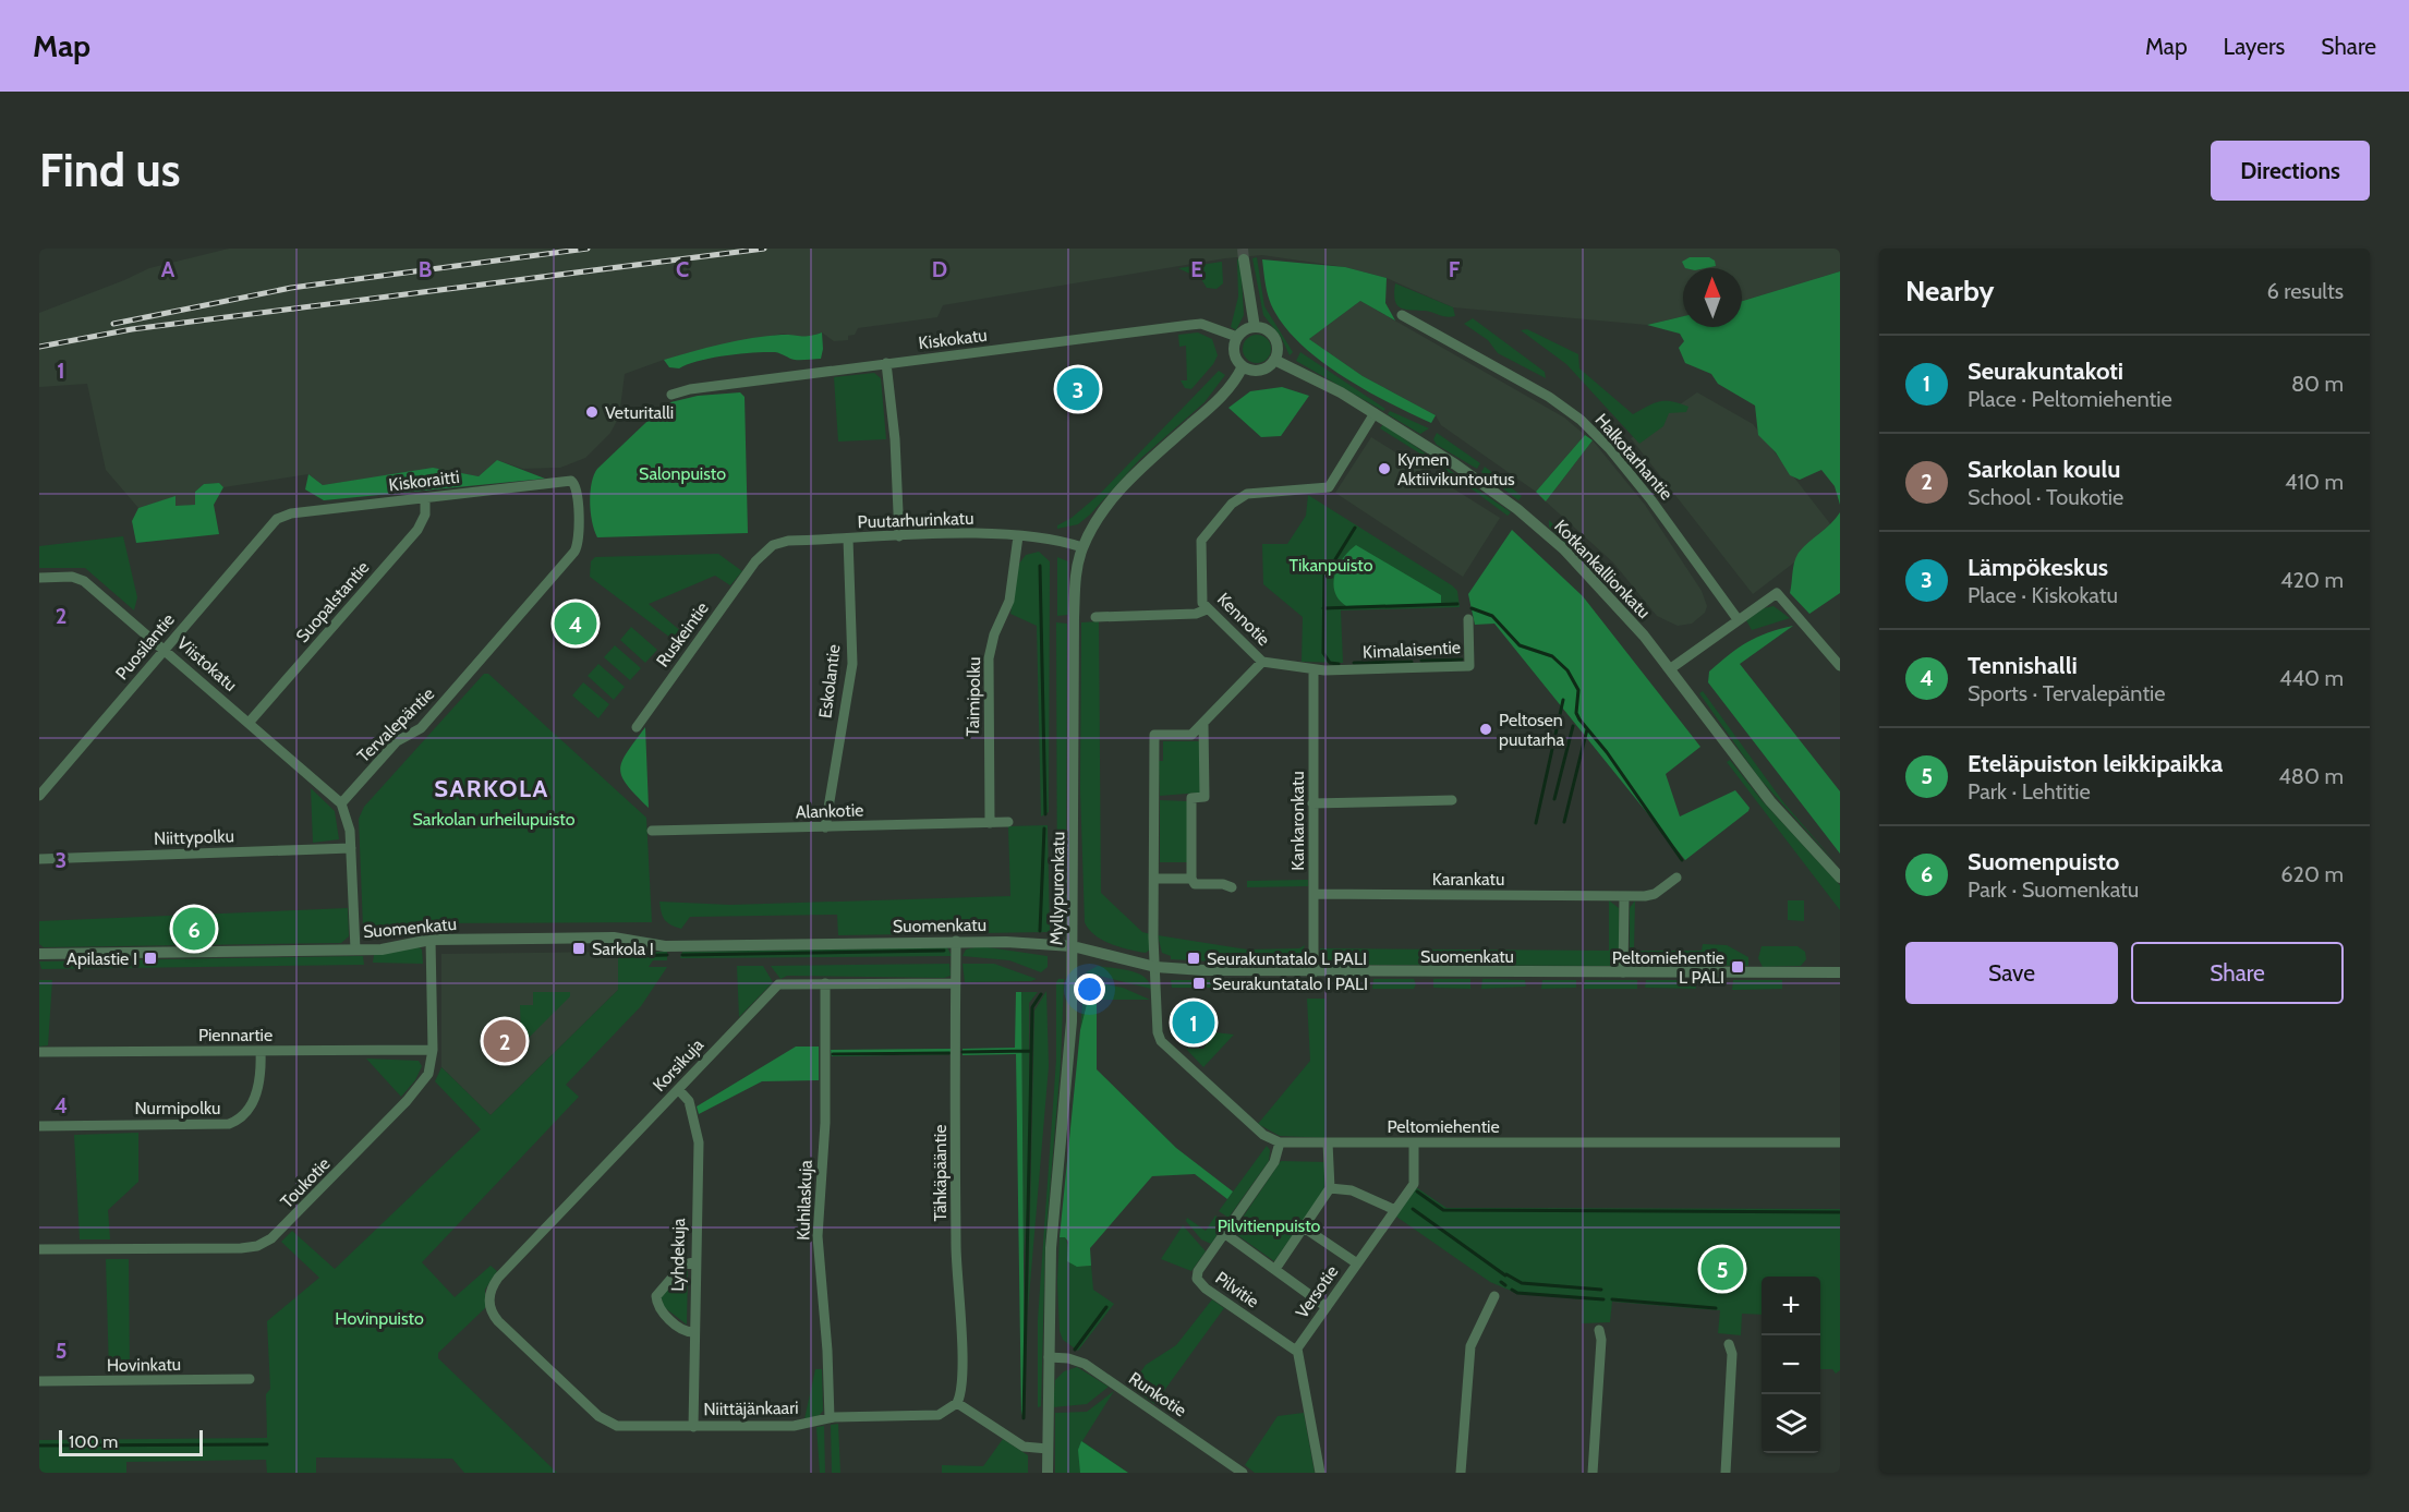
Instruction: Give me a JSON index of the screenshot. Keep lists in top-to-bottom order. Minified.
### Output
{"streets":{"street":["Kiskokatu","Halkotarhantie","Kiskoraitti","Puutarhurinkatu","Kotkankallionkatu","Suopalstantie","Kennotie","Ruskeintie","Puosilantie","Kimalaisentie","Viistokatu","Eskolantie","Taimipolku","Tervalepäntie","Alankotie","Kankaronkatu","Niittypolku","Karankatu","Myllypuronkatu","Suomenkatu","Piennartie","Korsikuja","Nurmipolku","Peltomiehentie","Tähkäpääntie","Toukotie","Kuhilaskuja","Lyhdekuja","Pilvitie","Versotie","Hovinkatu","Runkotie","Niittäjänkaari"]},"crossings":[["Kiskokatu","Kotkankallionkatu"],["Kiskokatu","Myllypuronkatu"],["Kiskoraitti","Suopalstantie"],["Kiskoraitti","Puosilantie"],["Kiskoraitti","Tervalepäntie"],["Puutarhurinkatu","Ruskeintie"],["Puutarhurinkatu","Eskolantie"],["Puutarhurinkatu","Taimipolku"],["Puutarhurinkatu","Myllypuronkatu"],["Kotkankallionkatu","Kennotie"],["Kotkankallionkatu","Myllypuronkatu"],["Suopalstantie","Viistokatu"],["Kennotie","Kimalaisentie"],["Kennotie","Kankaronkatu"],["Puosilantie","Viistokatu"],["Kimalaisentie","Kankaronkatu"],["Viistokatu","Tervalepäntie"],["Eskolantie","Alankotie"],["Taimipolku","Alankotie"],["Kankaronkatu","Karankatu"],["Kankaronkatu","Suomenkatu"],["Myllypuronkatu","Suomenkatu"],["Myllypuronkatu","Runkotie"],["Suomenkatu","Tähkäpääntie"],["Suomenkatu","Toukotie"],["Piennartie","Nurmipolku"],["Piennartie","Toukotie"],["Korsikuja","Tähkäpääntie"],["Korsikuja","Kuhilaskuja"],["Korsikuja","Lyhdekuja"],["Korsikuja","Niittäjänkaari"],["Peltomiehentie","Pilvitie"],["Peltomiehentie","Versotie"],["Tähkäpääntie","Niittäjänkaari"],["Kuhilaskuja","Niittäjänkaari"],["Lyhdekuja","Niittäjänkaari"],["Pilvitie","Versotie"]],"districts":["SARKOLA"],"parks":["Salonpuisto","Tikanpuisto","Sarkolan urheilupuisto","Pilvitienpuisto","Hovinpuisto"],"places":{"other":["Veturitalli","Kymen Aktiivikuntoutus","Peltosen puutarha"],"transit":["Sarkola I","Apilastie I","Seurakuntatalo L PALI","Peltomiehentie L PALI","Seurakuntatalo I PALI"]},"scale_bar":"100 m","north":"top","page":{"header":"Map","nav":["Map","Layers","Share"],"buttons":["Directions",["Save","Share"]],"title":"Find us","heading":["Nearby","6 results"],"list":[{"mark":"1","name":"Seurakuntakoti","note":"Place · Peltomiehentie","value":"80 m"},{"mark":"2","name":"Sarkolan koulu","note":"School · Toukotie","value":"410 m"},{"mark":"3","name":"Lämpökeskus","note":"Place · Kiskokatu","value":"420 m"},{"mark":"4","name":"Tennishalli","note":"Sports · Tervalepäntie","value":"440 m"},{"mark":"5","name":"Eteläpuiston leikkipaikka","note":"Park · Lehtitie","value":"480 m"},{"mark":"6","name":"Suomenpuisto","note":"Park · Suomenkatu","value":"620 m"}],"pins":["3","4","6","1","2","5"],"map_buttons":["+","−"],"scale":"100 m"},"grid":{"columns":["A","B","C","D","E","F"],"rows":["1","2","3","4","5"]}}
